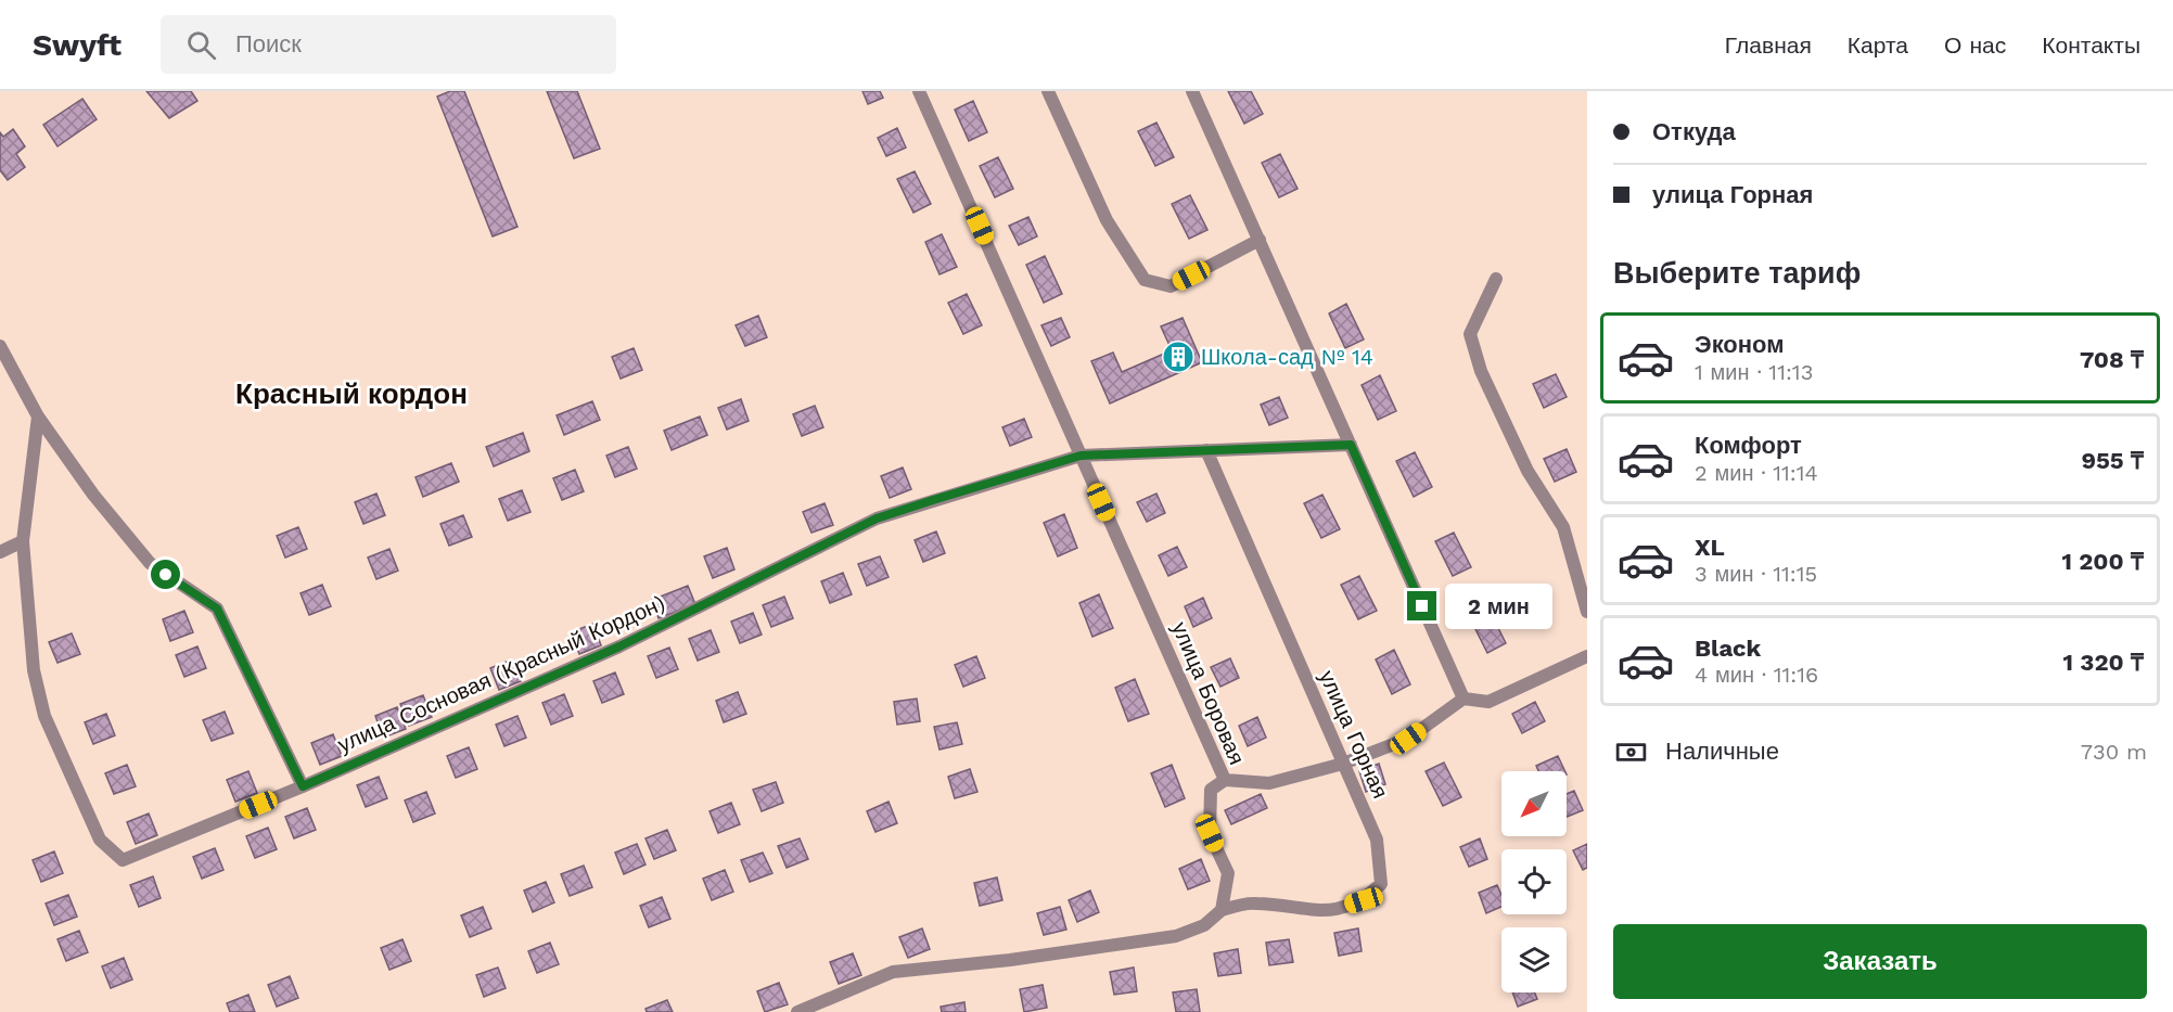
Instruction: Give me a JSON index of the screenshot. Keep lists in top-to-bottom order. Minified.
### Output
{"streets":{"street":["улица Сосновая (Красный Кордон)","улица Боровая","улица Горная"]},"crossings":[["улица Сосновая (Красный Кордон)","улица Боровая"],["улица Сосновая (Красный Кордон)","улица Горная"],["улица Боровая","улица Горная"]],"districts":["Красный кордон"],"places":{"building":["Школа-сад № 14"]},"north":"bottom left","page":{"header":"Swyft","search":"Поиск","nav":["Главная","Карта","О нас","Контакты"],"banner":["Откуда","улица Горная"],"heading":"Выберите тариф","list":[{"name":"Эконом","note":"1 мин · 11:13","value":"708 ₸"},{"name":"Комфорт","note":"2 мин · 11:14","value":"955 ₸"},{"name":"XL","note":"3 мин · 11:15","value":"1 200 ₸"},{"name":"Black","note":"4 мин · 11:16","value":"1 320 ₸"}],"bubble":"2 мин","pay":["Наличные","730 m"],"buttons":"Заказать"}}
